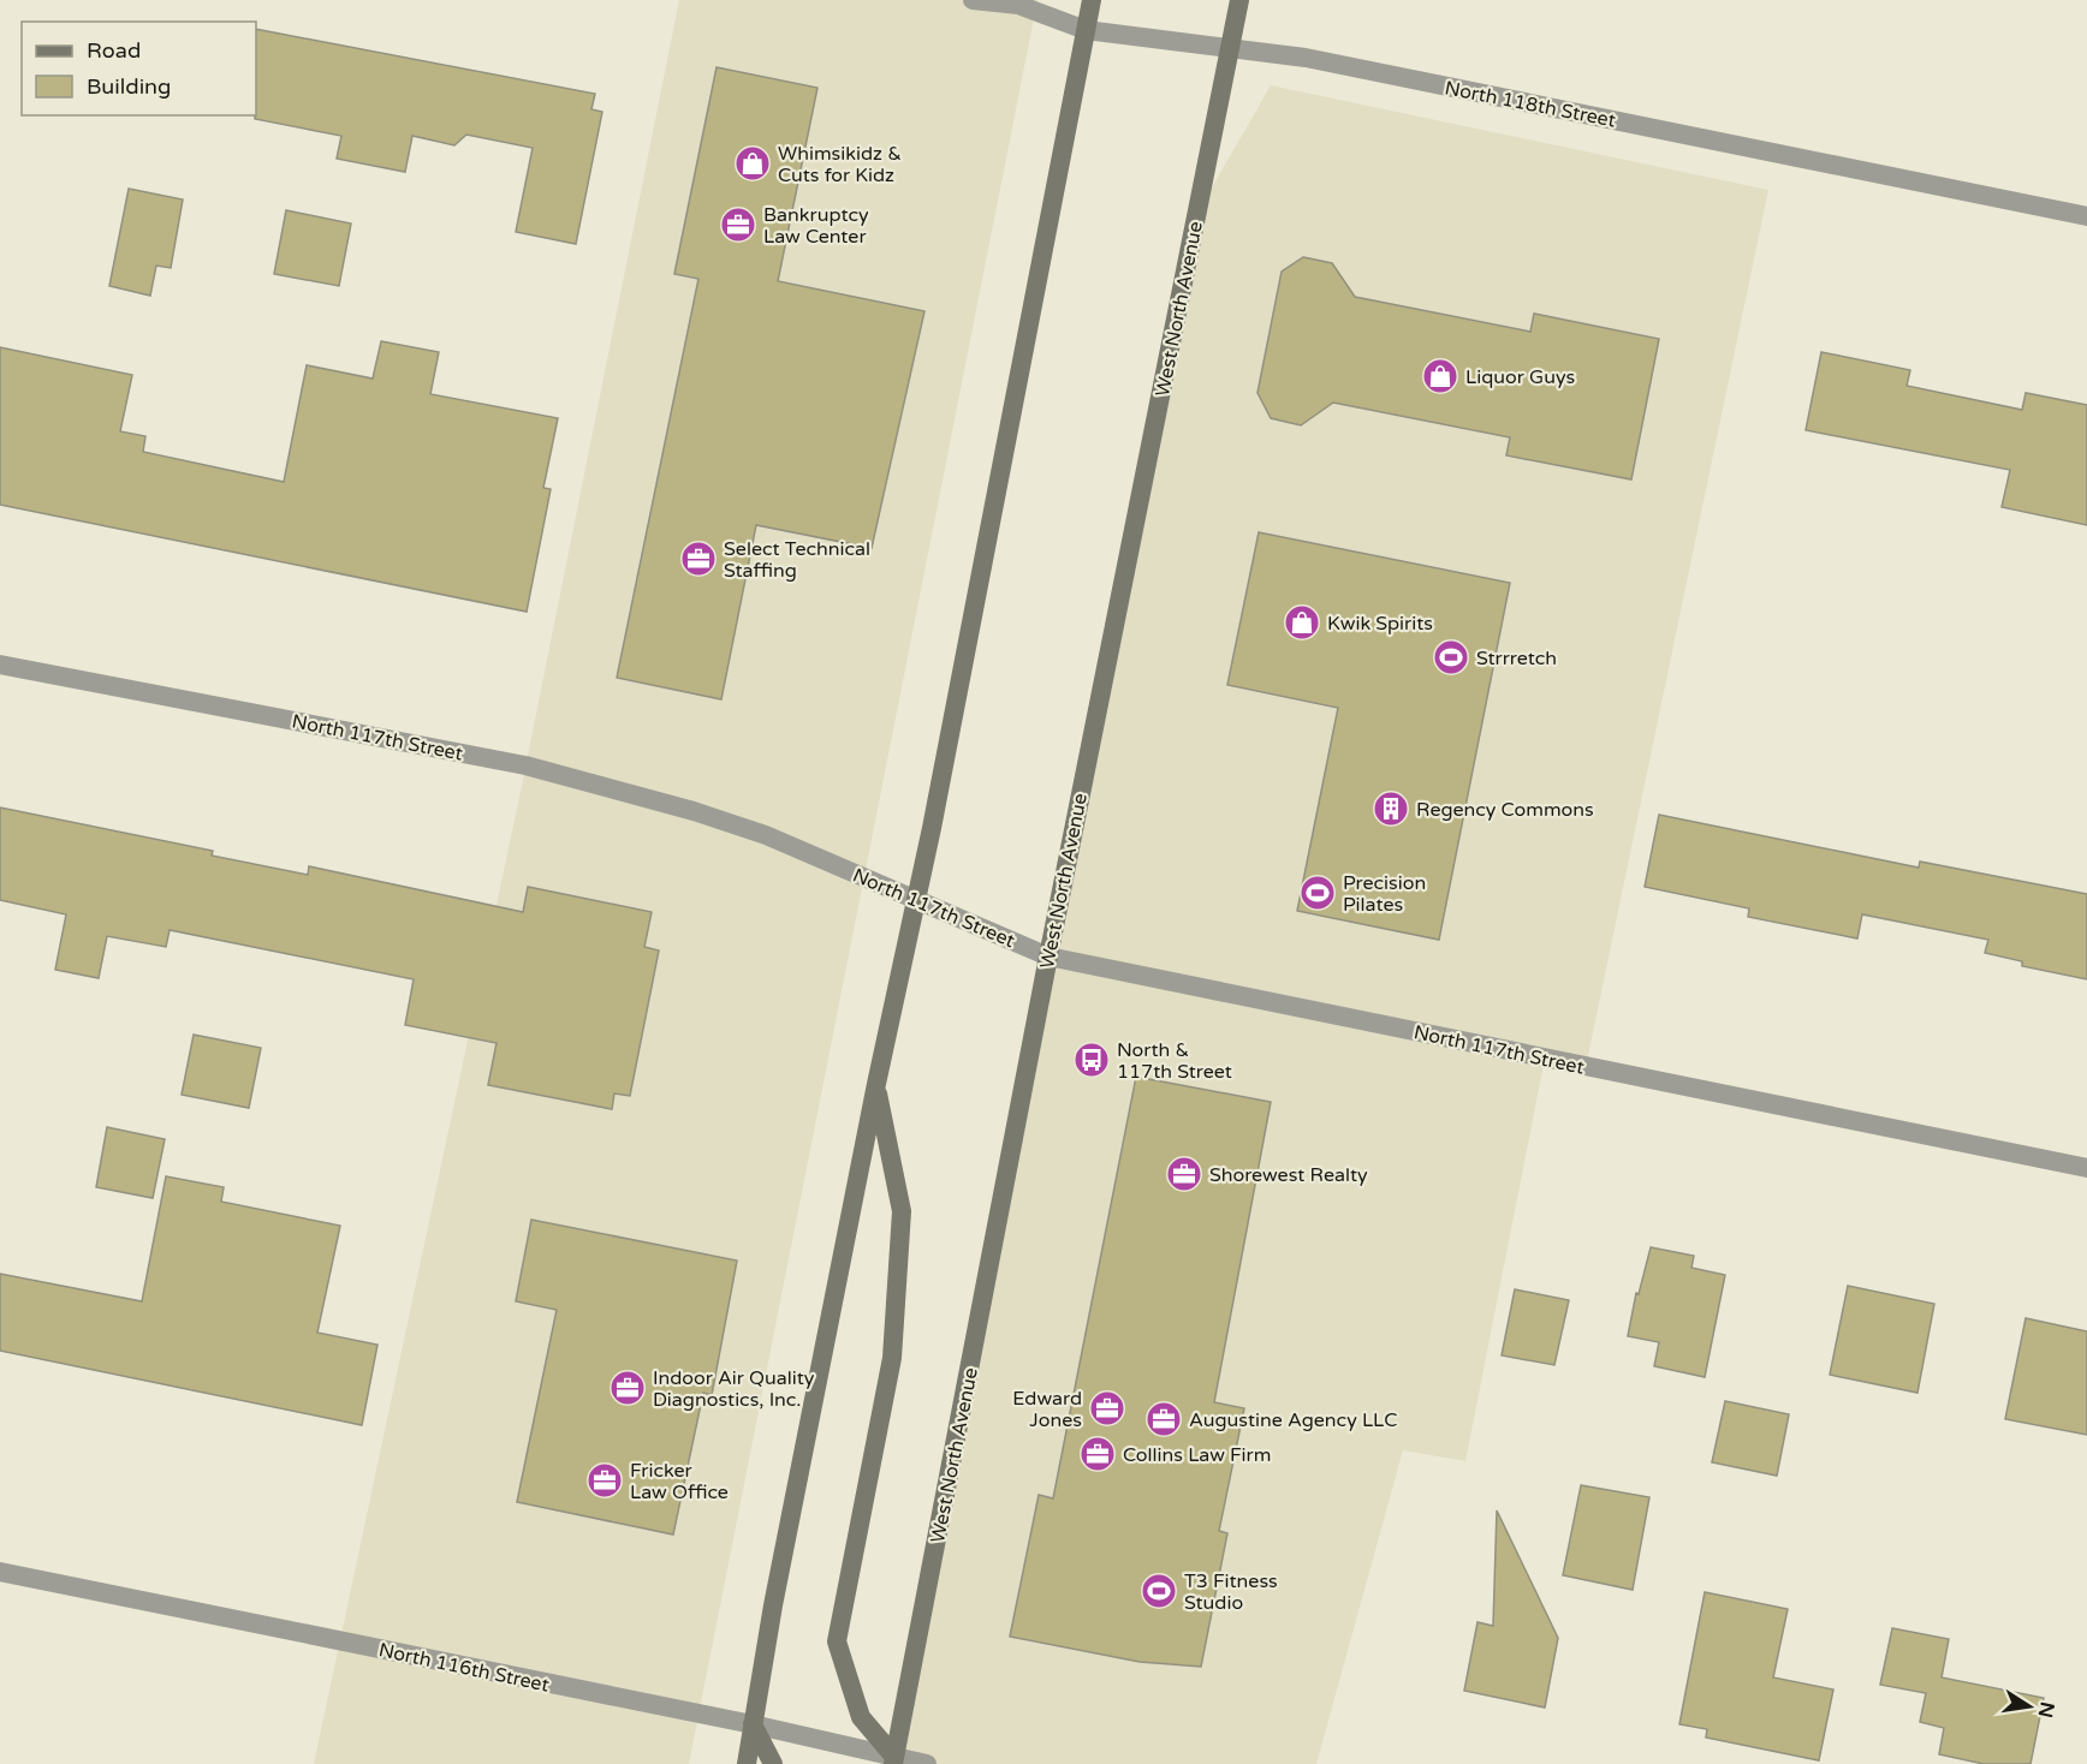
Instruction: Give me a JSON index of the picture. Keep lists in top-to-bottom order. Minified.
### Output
{"streets":{"main road":["West North Avenue"],"street":["North 118th Street","North 117th Street","North 116th Street"]},"crossings":[["North 118th Street","West North Avenue"],["West North Avenue","North 117th Street"],["West North Avenue","North 116th Street"]],"places":{"shop":["Whimsikidz & Cuts for Kidz","Liquor Guys","Kwik Spirits"],"office":["Bankruptcy Law Center","Select Technical Staffing","Shorewest Realty","Indoor Air Quality Diagnostics, Inc.","Edward Jones","Augustine Agency LLC","Collins Law Firm","Fricker Law Office"],"sports":["Strrretch","Precision Pilates","T3 Fitness Studio"],"building":["Regency Commons"],"bus stop":["North & 117th Street"]},"legend":["Road","Building"],"north":"right"}
